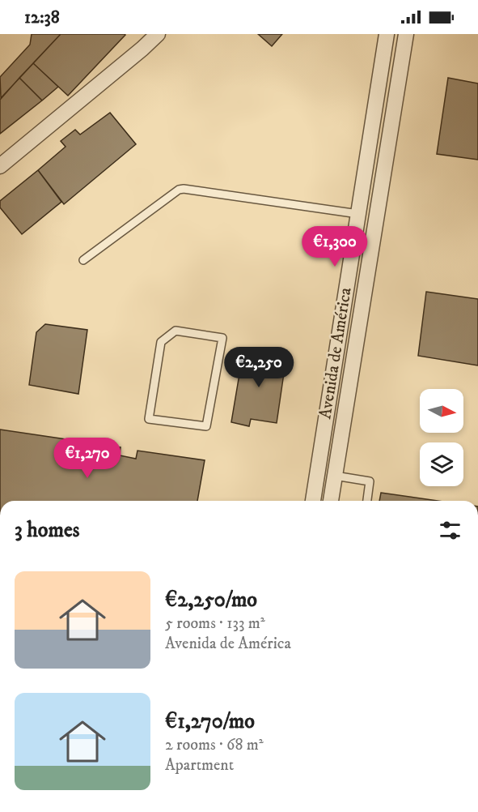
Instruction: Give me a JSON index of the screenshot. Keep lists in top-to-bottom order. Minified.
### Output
{"streets":{"street":["Avenida de América"]},"north":"right","page":{"status":"12:38","price":["€1,300","€2,250","€1,270"],"heading":"3 homes","list":[{"name":"€2,250/mo","note":"5 rooms · 133 m² · Avenida de América"},{"name":"€1,270/mo","note":"2 rooms · 68 m² · Apartment"}]}}
